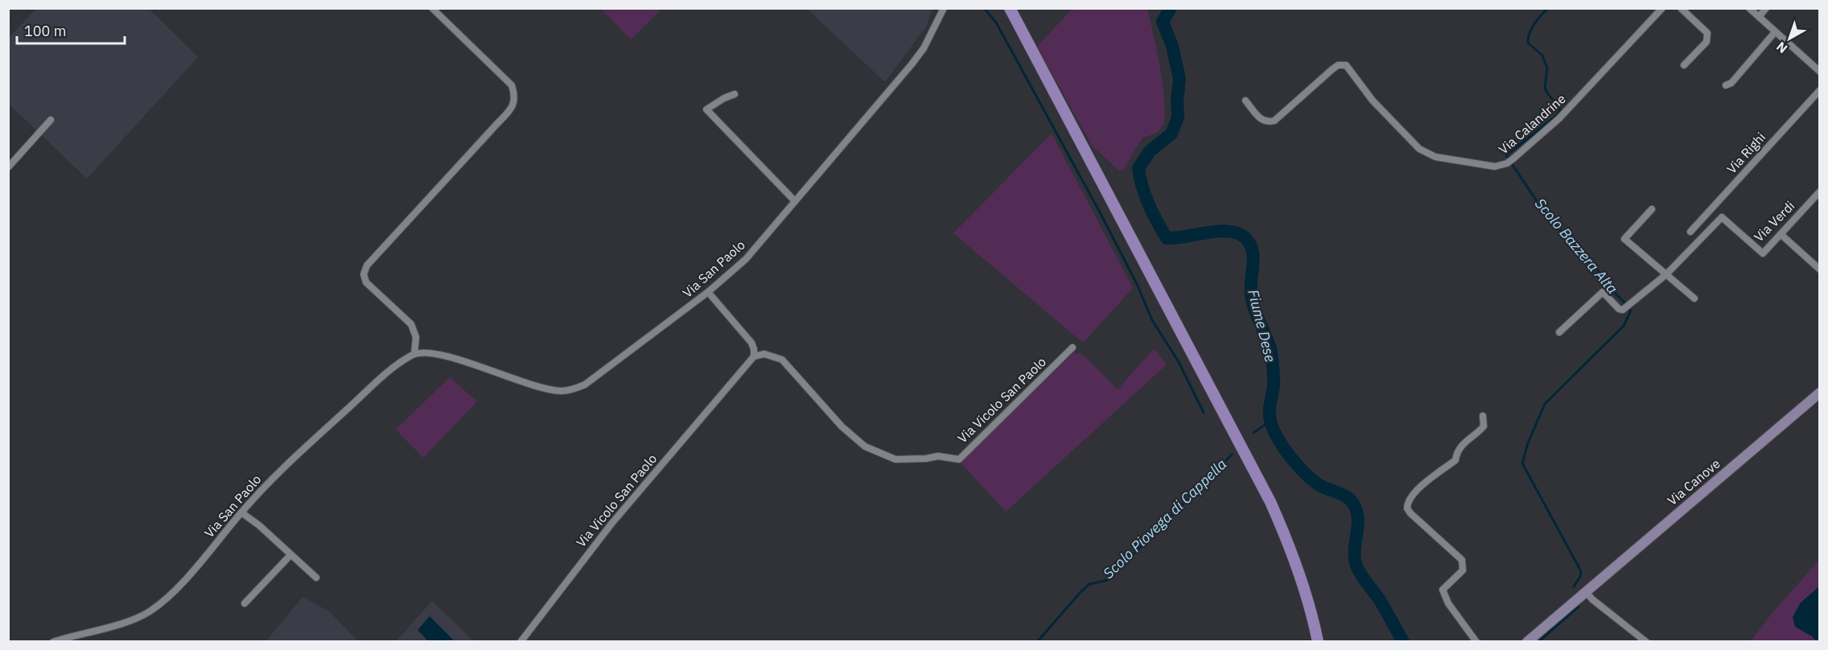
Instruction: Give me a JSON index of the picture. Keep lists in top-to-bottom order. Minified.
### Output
{"streets":{"street":["Via Calandrine","Via Righi","Via Verdi","Via San Paolo","Via Vicolo San Paolo","Via Canove"]},"crossings":[["Via Righi","Via Verdi"]],"water":["Scolo Bazzera Alta","Fiume Dese","Scolo Piovega di Cappella"],"scale_bar":"100 m","north":"bottom left"}
